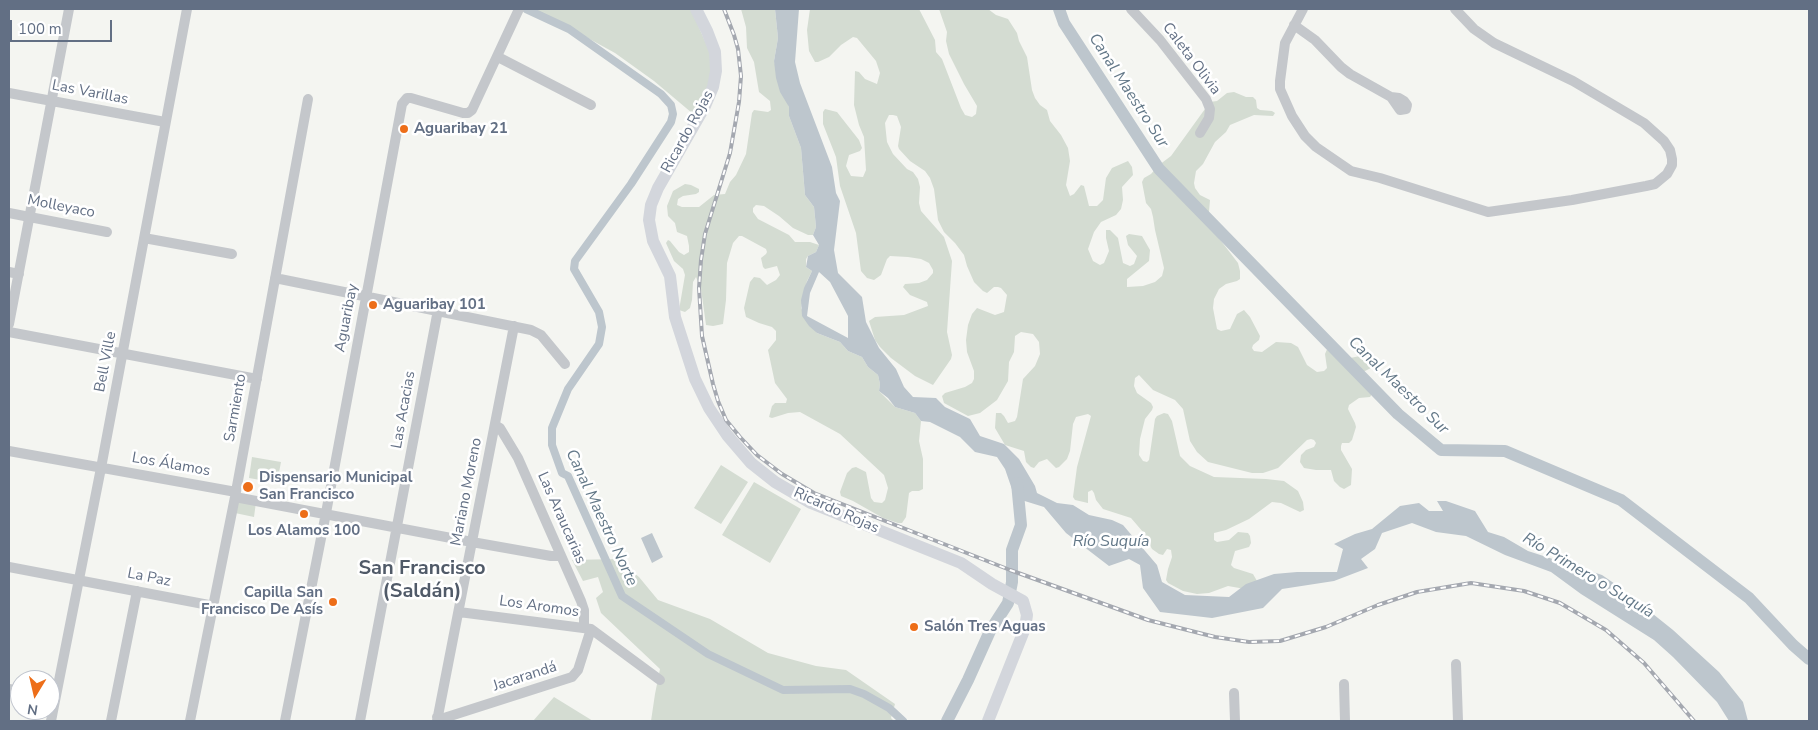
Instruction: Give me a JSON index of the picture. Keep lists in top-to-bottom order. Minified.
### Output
{"streets":{"main road":["Ricardo Rojas"],"street":["Caleta Olivia","Las Varillas","Molleyaco","Aguaribay","Bell Ville","Sarmiento","Las Acacias","Los Álamos","Mariano Moreno","Las Araucarias","La Paz","Los Aromos","Jacarandá"]},"crossings":[["Las Varillas","Bell Ville"],["Aguaribay","Los Álamos"],["Bell Ville","Los Álamos"],["Bell Ville","La Paz"],["Sarmiento","Los Álamos"],["Sarmiento","La Paz"],["Las Acacias","Los Álamos"],["Los Álamos","Mariano Moreno"],["Los Álamos","Las Araucarias"],["Mariano Moreno","Las Araucarias"],["Mariano Moreno","Los Aromos"],["Mariano Moreno","Jacarandá"],["Las Araucarias","Los Aromos"],["Las Araucarias","Jacarandá"],["Los Aromos","Jacarandá"]],"districts":["San Francisco (Saldán)"],"water":["Canal Maestro Sur","Canal Maestro Norte","Río Suquía","Río Primero o Suquía"],"places":["Aguaribay 21","Aguaribay 101","Dispensario Municipal San Francisco","Los Alamos 100","Capilla San Francisco De Asís","Salón Tres Aguas"],"scale_bar":"100 m","north":"bottom"}
